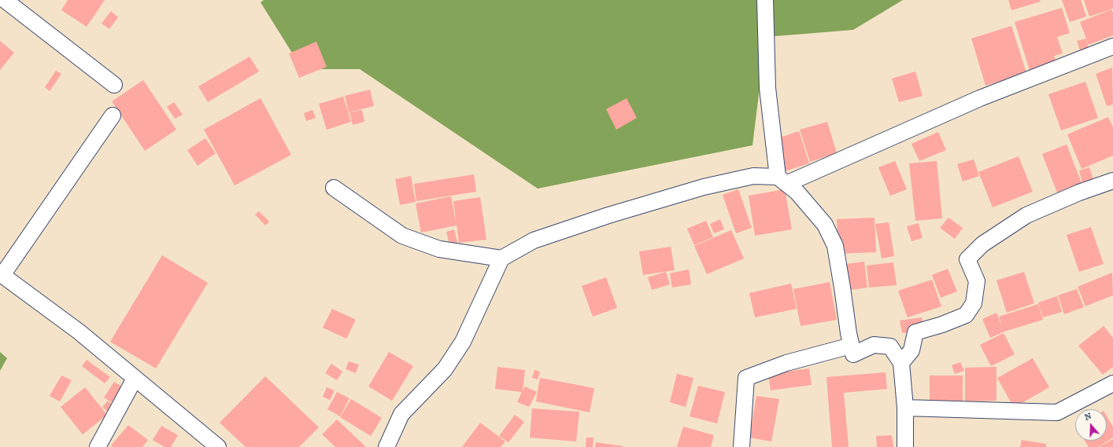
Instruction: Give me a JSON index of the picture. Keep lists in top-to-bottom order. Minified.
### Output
{"north":"top"}
